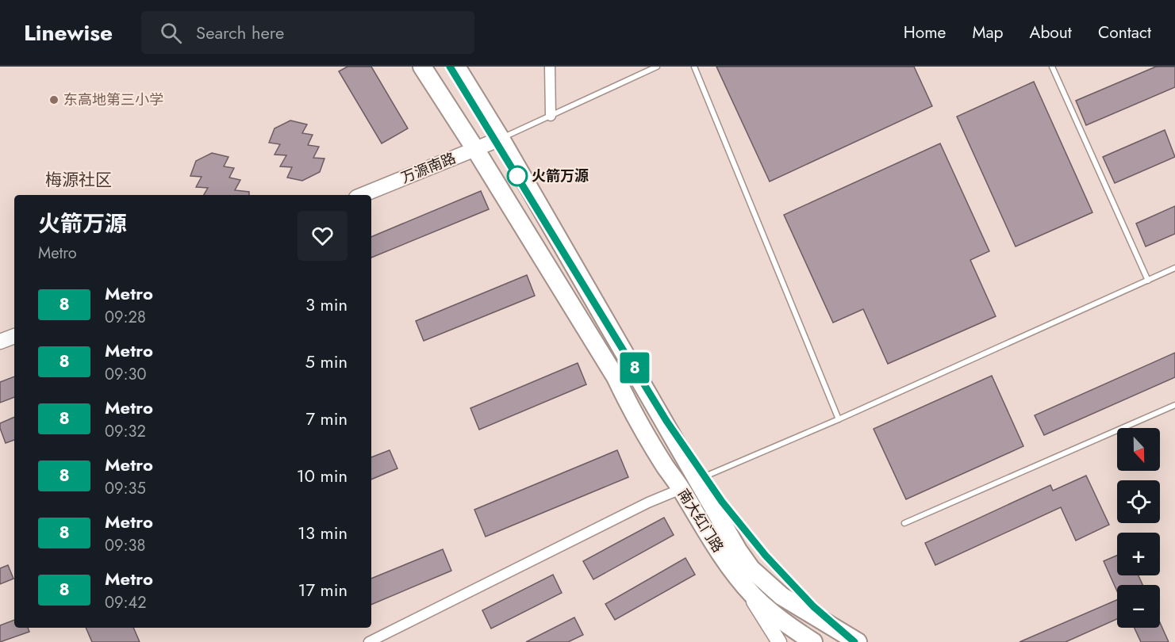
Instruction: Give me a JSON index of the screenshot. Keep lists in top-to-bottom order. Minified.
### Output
{"streets":{"highway":["南大红门路"],"street":["万源南路"]},"crossings":[["万源南路","南大红门路"]],"districts":["梅源社区"],"places":["东高地第三小学","火箭万源"],"lines":["metro line 8"],"north":"bottom","page":{"header":"Linewise","search":"Search here","nav":["Home","Map","About","Contact"],"on_map":"8","heading":["火箭万源","Metro"],"list":[{"mark":"8","name":"Metro","note":"09:28","value":"3 min"},{"mark":"8","name":"Metro","note":"09:30","value":"5 min"},{"mark":"8","name":"Metro","note":"09:32","value":"7 min"},{"mark":"8","name":"Metro","note":"09:35","value":"10 min"},{"mark":"8","name":"Metro","note":"09:38","value":"13 min"},{"mark":"8","name":"Metro","note":"09:42","value":"17 min"}],"map_buttons":["+","−"]}}
